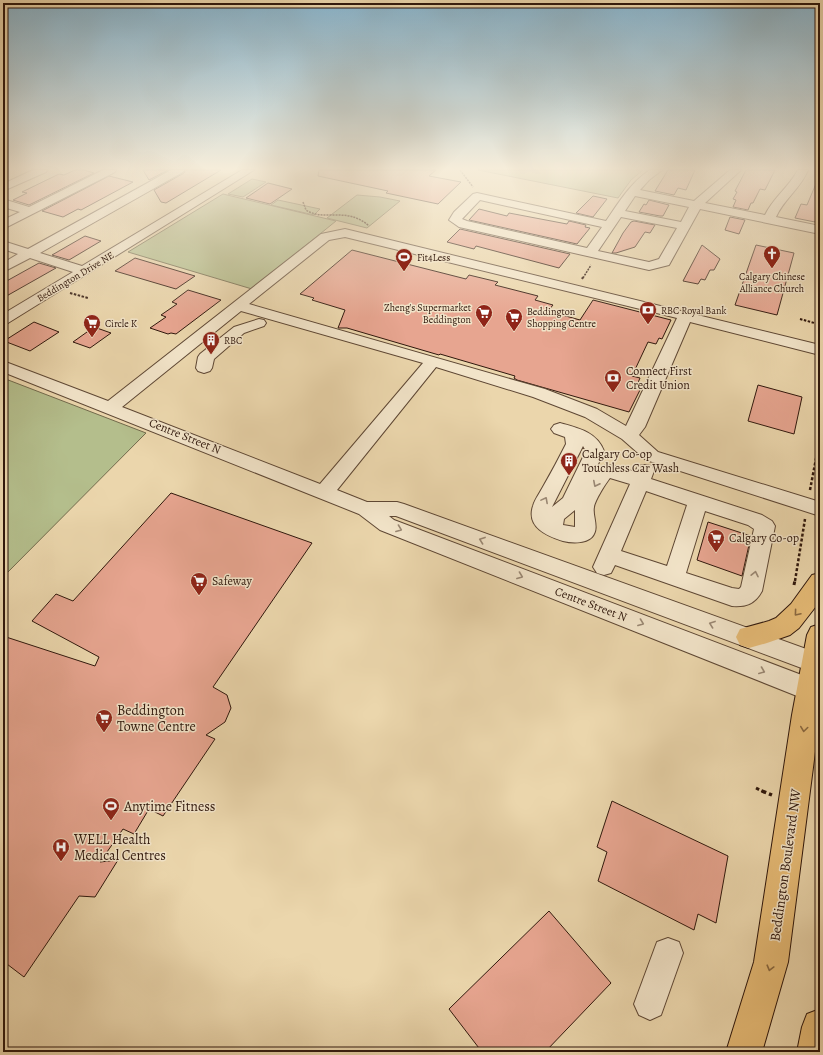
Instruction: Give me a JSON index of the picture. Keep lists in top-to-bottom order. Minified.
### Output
{"streets":{"main road":["Beddington Boulevard NW"],"street":["Beddington Drive NE","Centre Street N"]},"crossings":[["Centre Street N","Beddington Boulevard NW"]],"one_way":["Beddington Boulevard NW"],"places":{"church":["Calgary Chinese Alliance Church"],"sports":["Fit4Less","Anytime Fitness"],"bank":["RBC Royal Bank","Connect First Credit Union"],"supermarket":["Zheng's Supermarket Beddington","Beddington Shopping Centre","Circle K","Calgary Co-op","Safeway","Beddington Towne Centre"],"building":["RBC","Calgary Co-op Touchless Car Wash"],"hospital":["WELL Health Medical Centres"]}}
